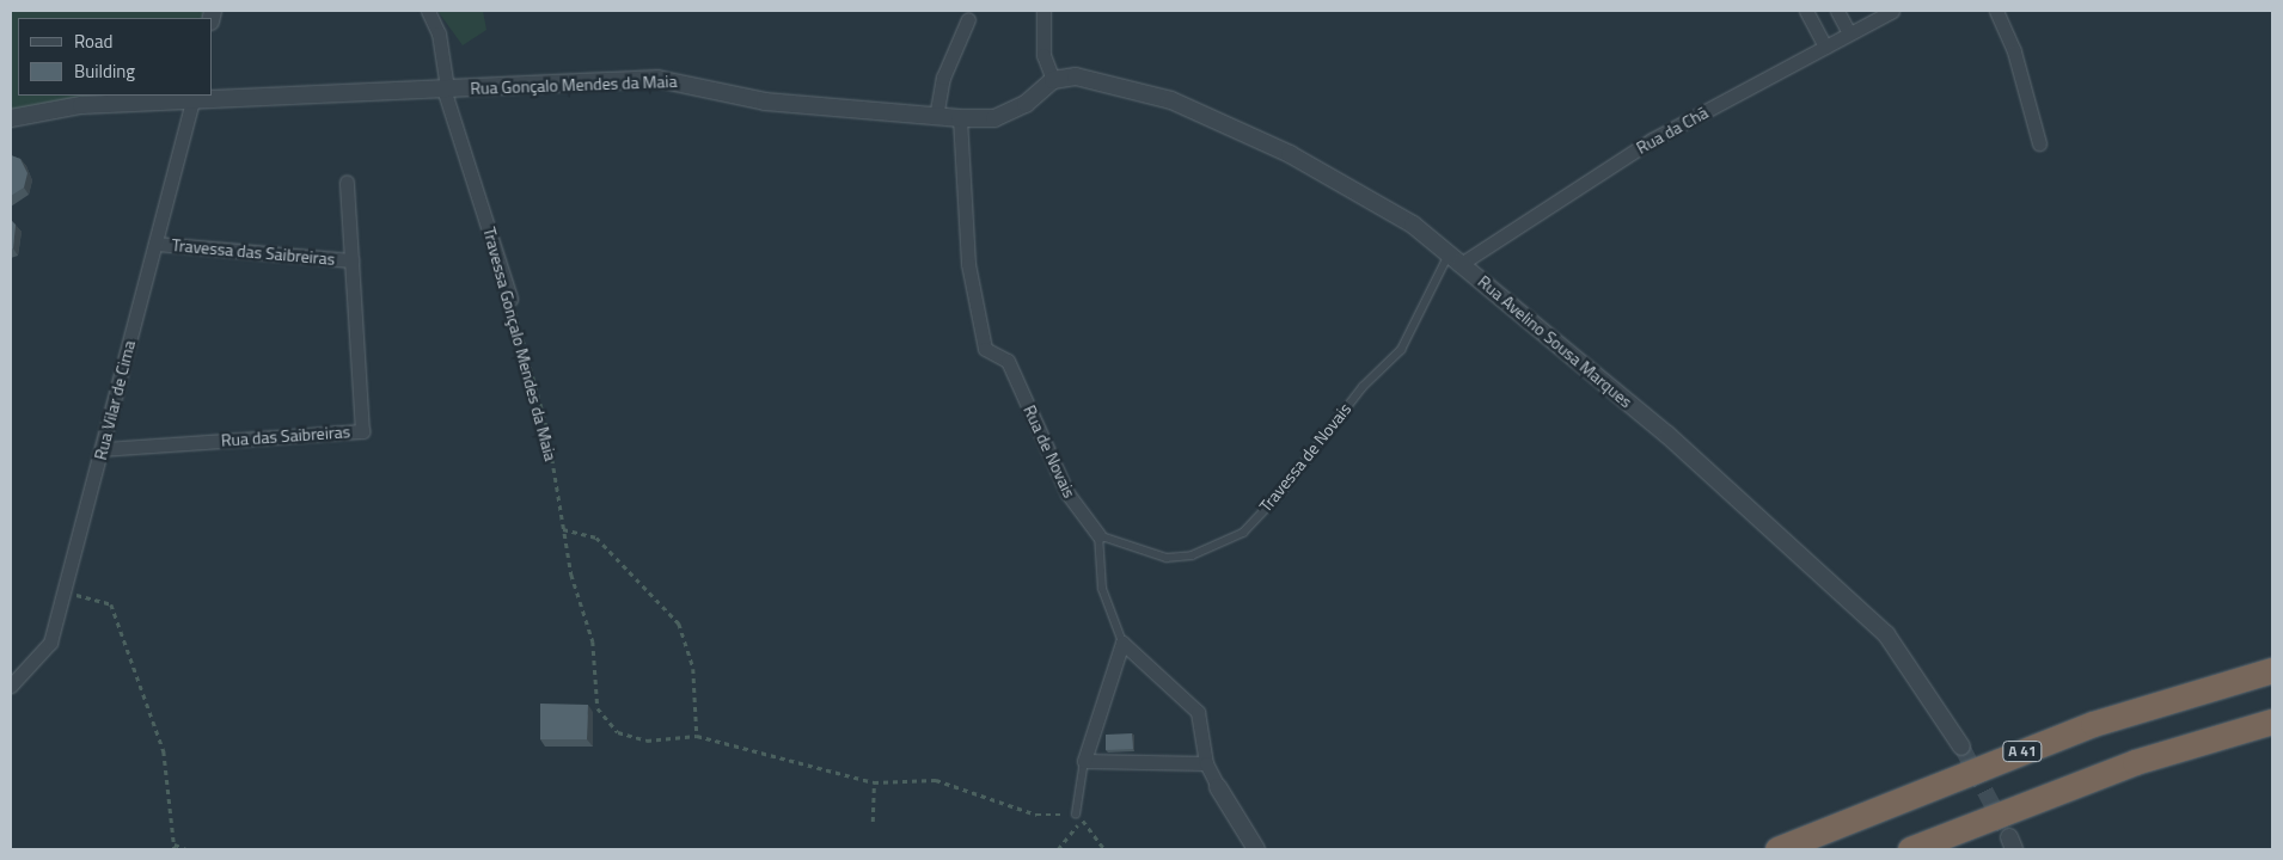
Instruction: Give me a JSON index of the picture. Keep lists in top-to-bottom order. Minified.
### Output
{"streets":{"highway":["A 41"],"street":["Rua Gonçalo Mendes da Maia","Rua da Chã","Travessa das Saibreiras","Rua Avelino Sousa Marques","Travessa Gonçalo Mendes da Maia","Rua Vilar de Cima","Rua das Saibreiras","Rua de Novais"],"lane":["Travessa de Novais"]},"crossings":[["Rua Gonçalo Mendes da Maia","Rua Avelino Sousa Marques"],["Rua Gonçalo Mendes da Maia","Travessa Gonçalo Mendes da Maia"],["Rua Gonçalo Mendes da Maia","Rua Vilar de Cima"],["Rua Gonçalo Mendes da Maia","Rua de Novais"],["Rua da Chã","Rua Avelino Sousa Marques"],["Rua da Chã","Travessa de Novais"],["Travessa das Saibreiras","Rua Vilar de Cima"],["Travessa das Saibreiras","Rua das Saibreiras"],["Rua Avelino Sousa Marques","Travessa de Novais"],["Rua Vilar de Cima","Rua das Saibreiras"],["Rua de Novais","Travessa de Novais"]],"legend":["Road","Building"]}
